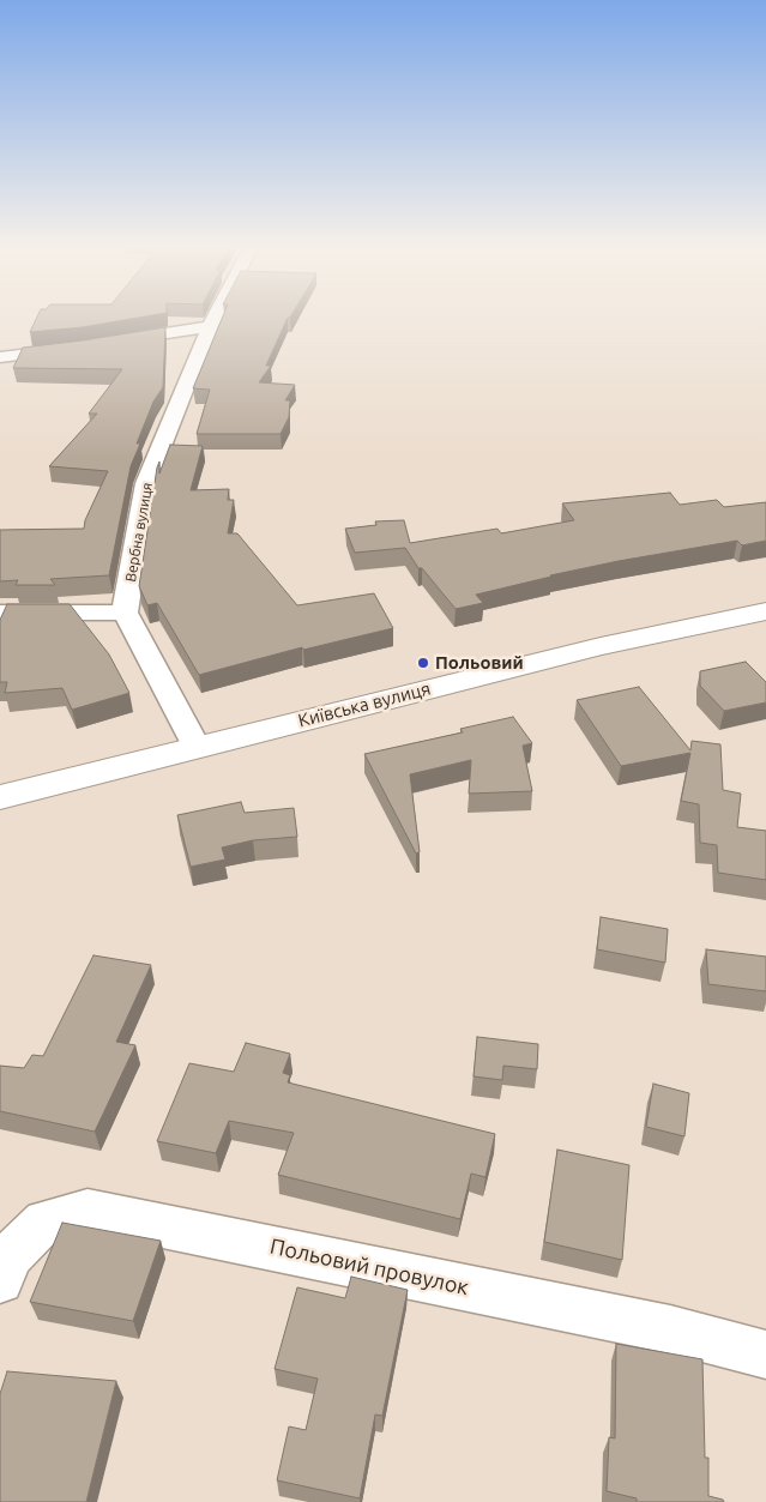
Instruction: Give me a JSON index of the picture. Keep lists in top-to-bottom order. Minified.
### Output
{"streets":{"street":["Вербна вулиця","Київська вулиця","Польовий провулок"]},"places":["Польовий"]}
